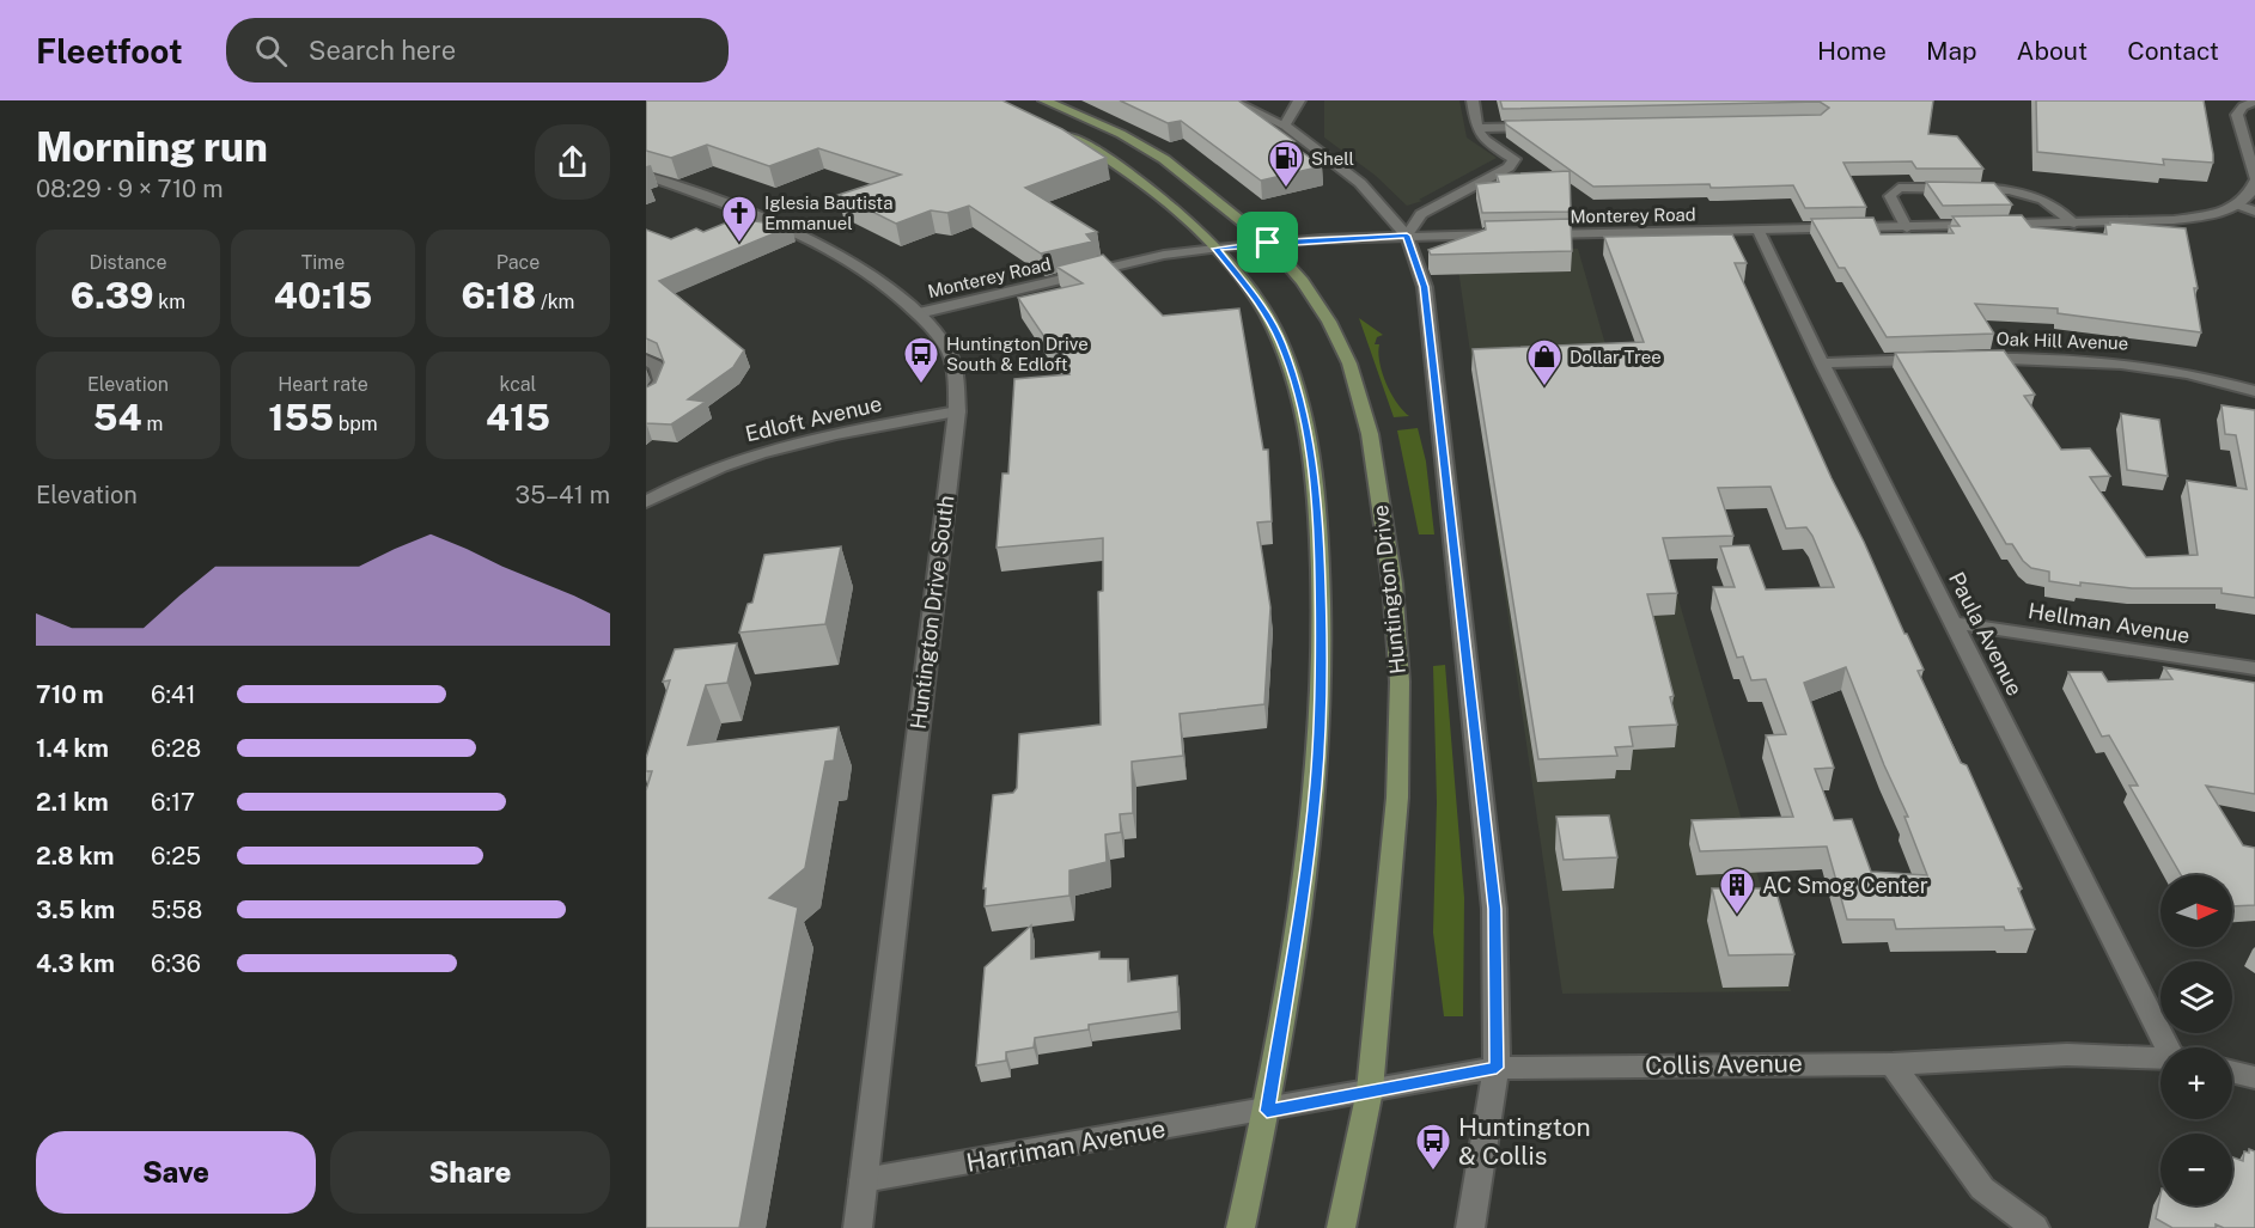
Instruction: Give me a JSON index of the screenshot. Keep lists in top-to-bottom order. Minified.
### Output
{"streets":{"main road":["Huntington Drive"],"street":["Monterey Road","Oak Hill Avenue","Edloft Avenue","Huntington Drive South","Hellman Avenue","Paula Avenue","Collis Avenue","Harriman Avenue"]},"crossings":[["Monterey Road","Huntington Drive"],["Monterey Road","Huntington Drive South"],["Monterey Road","Paula Avenue"],["Edloft Avenue","Huntington Drive South"],["Huntington Drive","Collis Avenue"],["Huntington Drive South","Harriman Avenue"],["Hellman Avenue","Paula Avenue"],["Collis Avenue","Harriman Avenue"]],"places":{"fuel station":["Shell"],"church":["Iglesia Bautista Emmanuel"],"bus stop":["Huntington Drive South & Edloft","Huntington & Collis"],"shop":["Dollar Tree"],"building":["AC Smog Center"]},"north":"right","page":{"header":"Fleetfoot","search":"Search here","nav":["Home","Map","About","Contact"],"heading":["Morning run","08:29 · 9 × 710 m"],"stats":[["Distance","6.39 km"],["Time","40:15"],["Pace","6:18 /km"],["Elevation","54 m"],["Heart rate","155 bpm"],["kcal","415"]],"chart":["Elevation","35–41 m"],"list":[{"name":"710 m","note":"6:41"},{"name":"1.4 km","note":"6:28"},{"name":"2.1 km","note":"6:17"},{"name":"2.8 km","note":"6:25"},{"name":"3.5 km","note":"5:58"},{"name":"4.3 km","note":"6:36"}],"map_buttons":["+","−"],"buttons":["Save","Share"]}}
